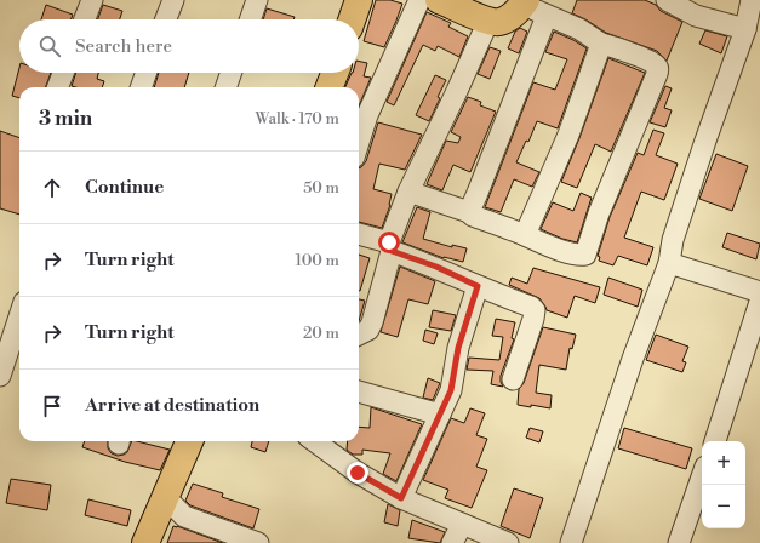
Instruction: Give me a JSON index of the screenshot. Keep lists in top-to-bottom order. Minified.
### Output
{"page":{"search":"Search here","heading":["3 min","Walk · 170 m"],"list":[["Continue","50 m"],["Turn right","100 m"],["Turn right","20 m"],"Arrive at destination"],"map_buttons":["+","−"]}}
